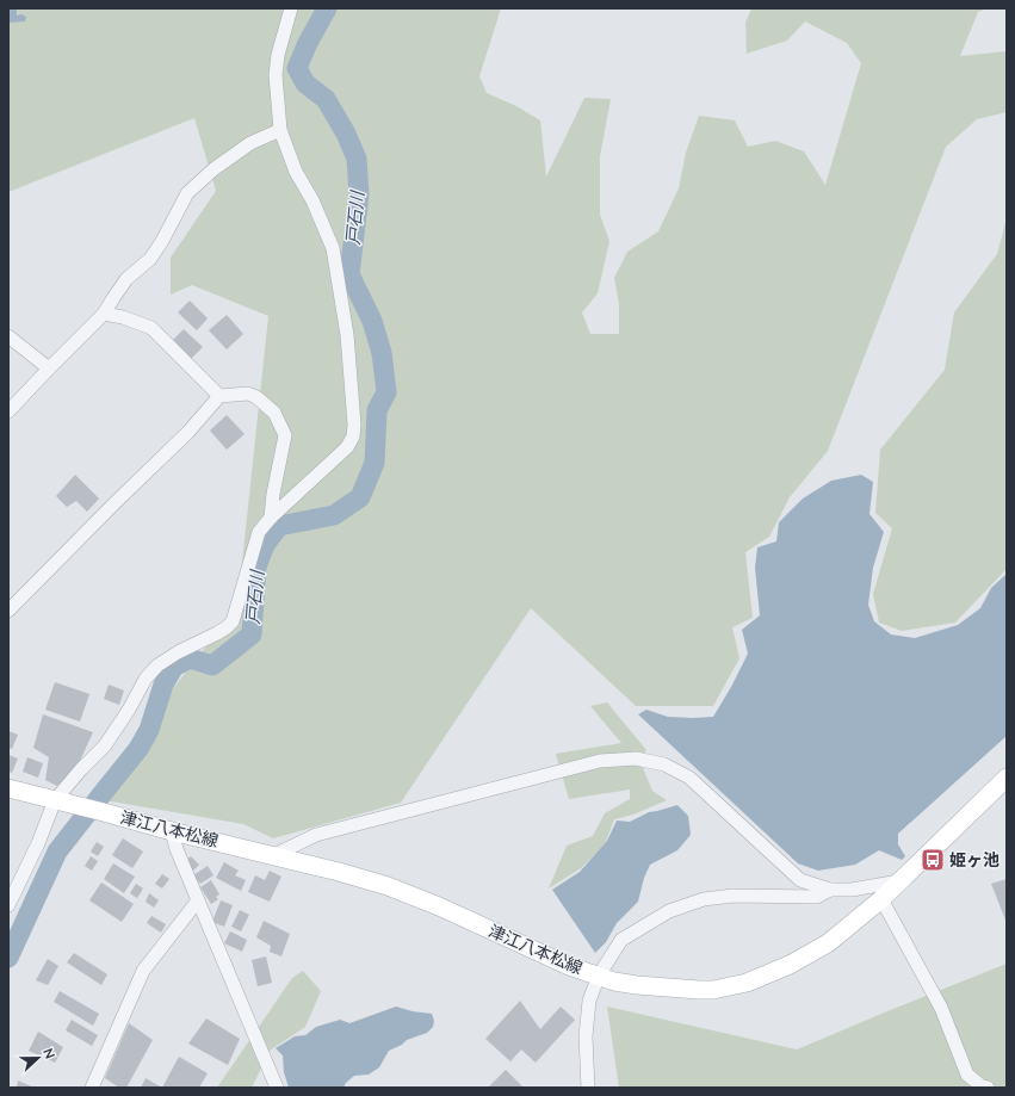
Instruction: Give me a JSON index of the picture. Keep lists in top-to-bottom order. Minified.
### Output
{"streets":{"main road":["津江八本松線"]},"water":["戸石川"],"places":{"bus stop":["姫ヶ池"]},"north":"right"}
